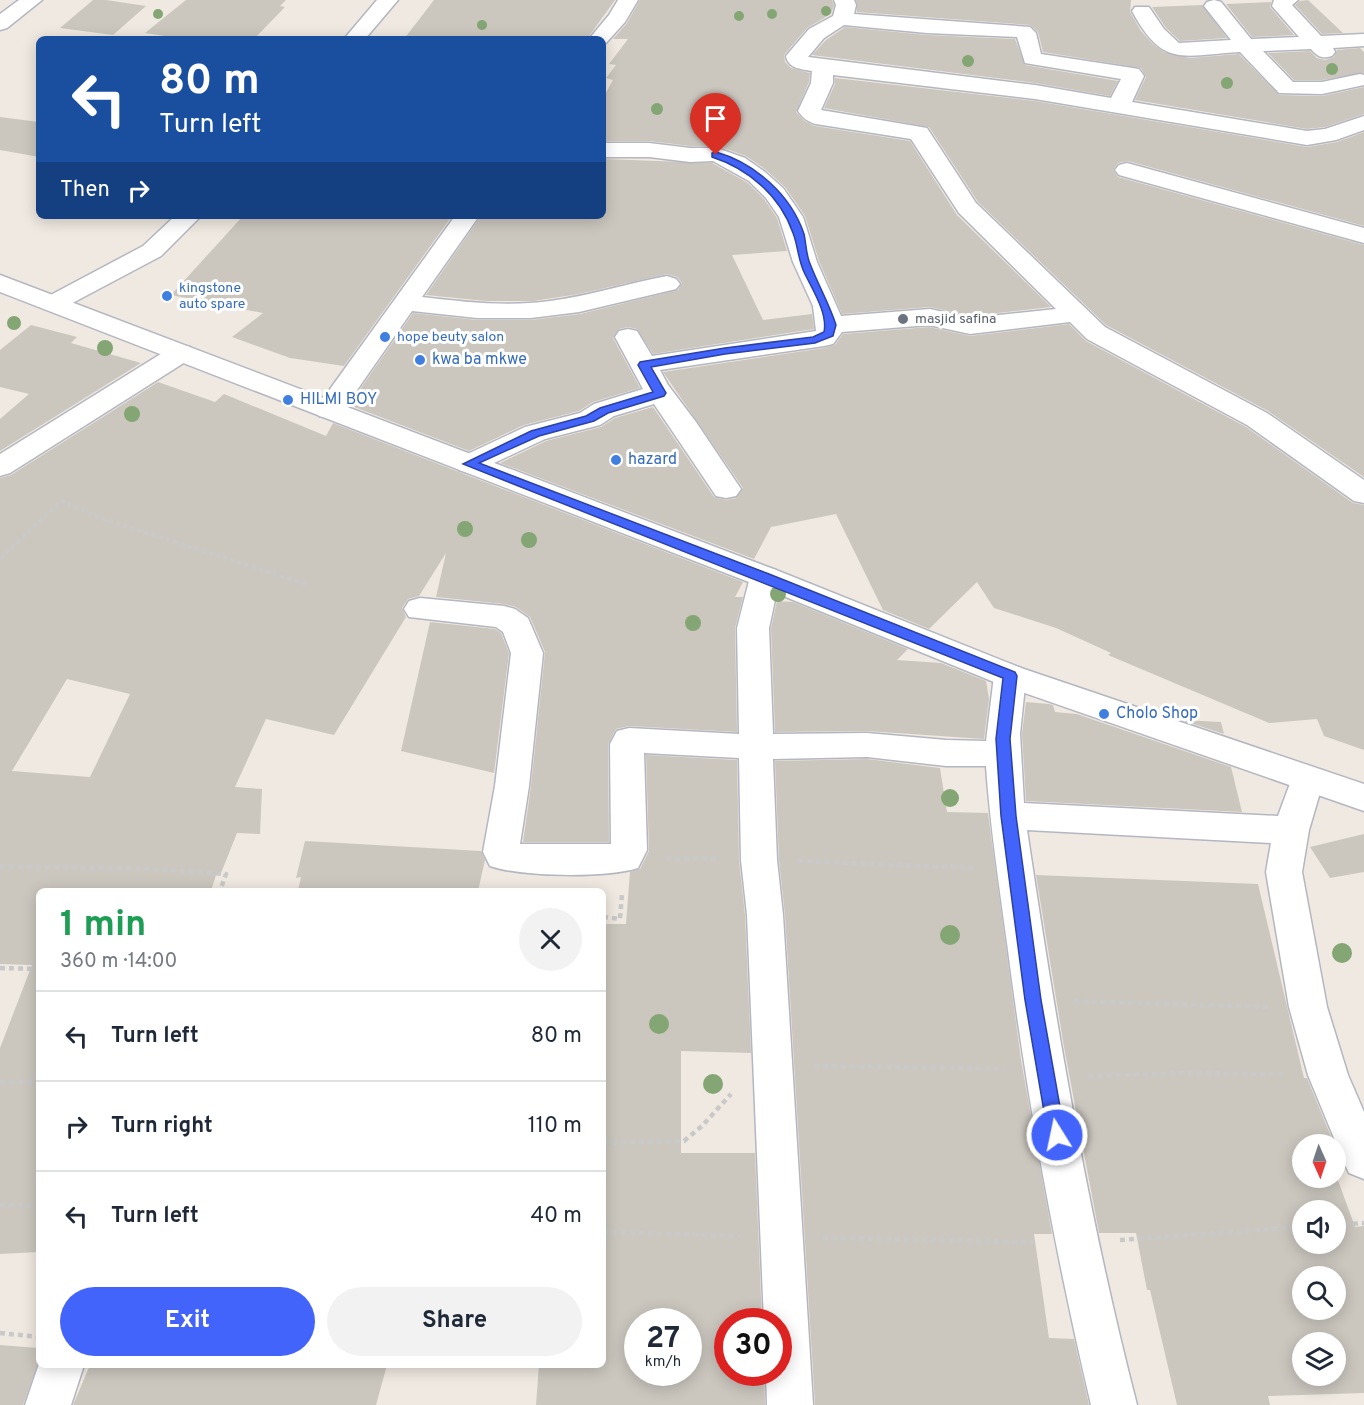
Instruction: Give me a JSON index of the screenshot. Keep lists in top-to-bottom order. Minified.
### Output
{"places":["kingstone auto spare","masjid safina","hope beuty salon","kwa ba mkwe","HILMI BOY","hazard","Cholo Shop"],"north":"bottom","page":{"turn":["80 m","Turn left"],"then":"Then","heading":["1 min","360 m · 14:00"],"list":[{"name":"Turn left","value":"80 m"},{"name":"Turn right","value":"110 m"},{"name":"Turn left","value":"40 m"}],"buttons":["Exit","Share"],"speed":"27 km/h","limit":"30"}}
